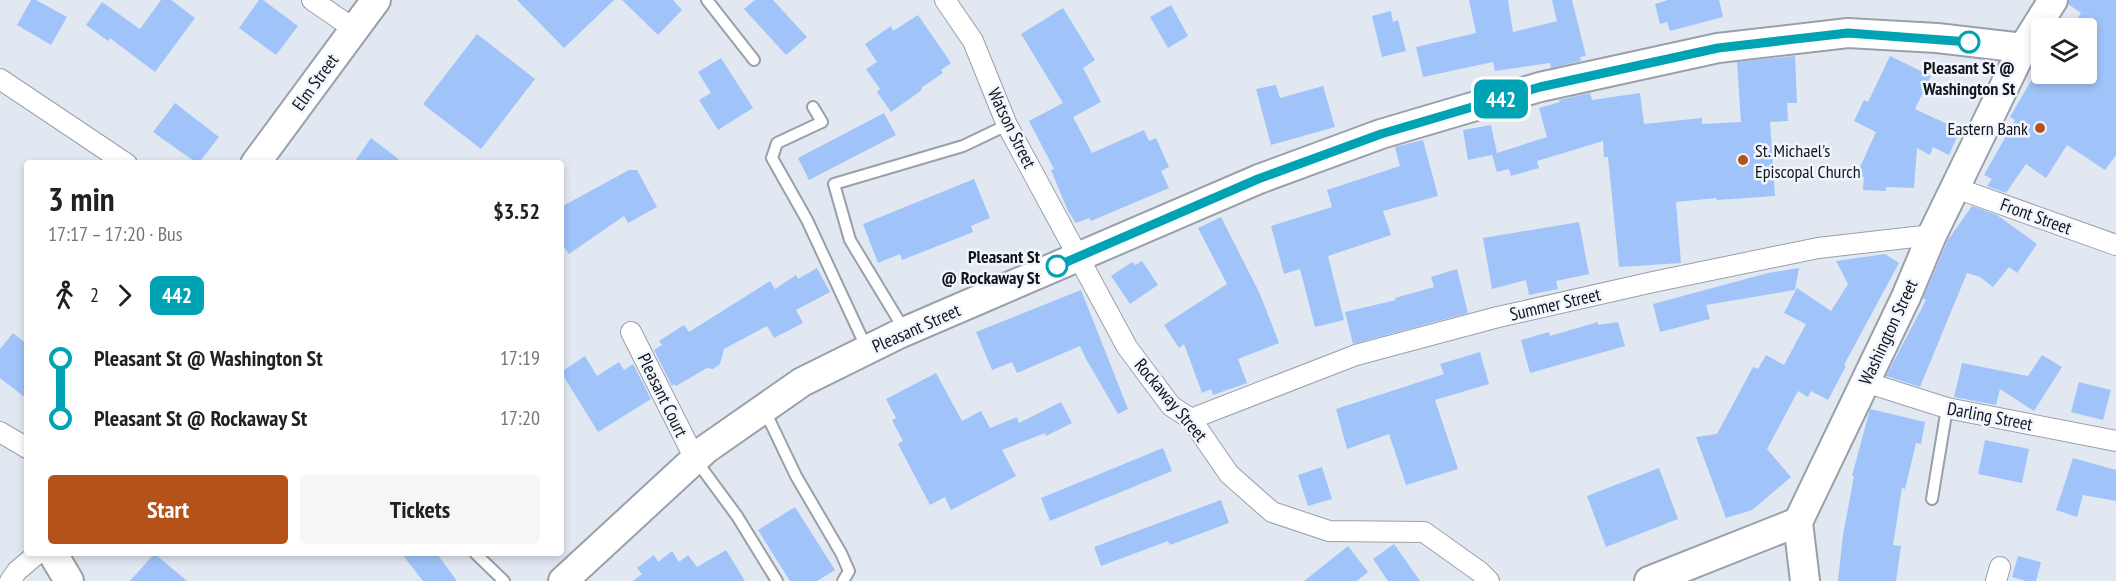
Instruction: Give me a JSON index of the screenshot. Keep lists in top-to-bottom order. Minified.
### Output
{"streets":{"street":["Elm Street","Watson Street","Front Street","Summer Street","Pleasant Street","Washington Street","Pleasant Court","Rockaway Street","Darling Street"]},"crossings":[["Watson Street","Pleasant Street"],["Watson Street","Rockaway Street"],["Front Street","Washington Street"],["Summer Street","Washington Street"],["Summer Street","Rockaway Street"],["Pleasant Street","Washington Street"],["Pleasant Street","Pleasant Court"],["Pleasant Street","Rockaway Street"],["Washington Street","Darling Street"]],"places":["Pleasant St @ Washington St","Eastern Bank","St. Michael's Episcopal Church","Pleasant St @ Rockaway St"],"lines":["bus line 442"],"page":{"on_map":"442","heading":["3 min","17:17 – 17:20 · Bus","$3.52"],"legs":["2","442"],"list":[{"name":"Pleasant St @ Washington St","value":"17:19"},{"name":"Pleasant St @ Rockaway St","value":"17:20"}],"buttons":["Start","Tickets"]}}
